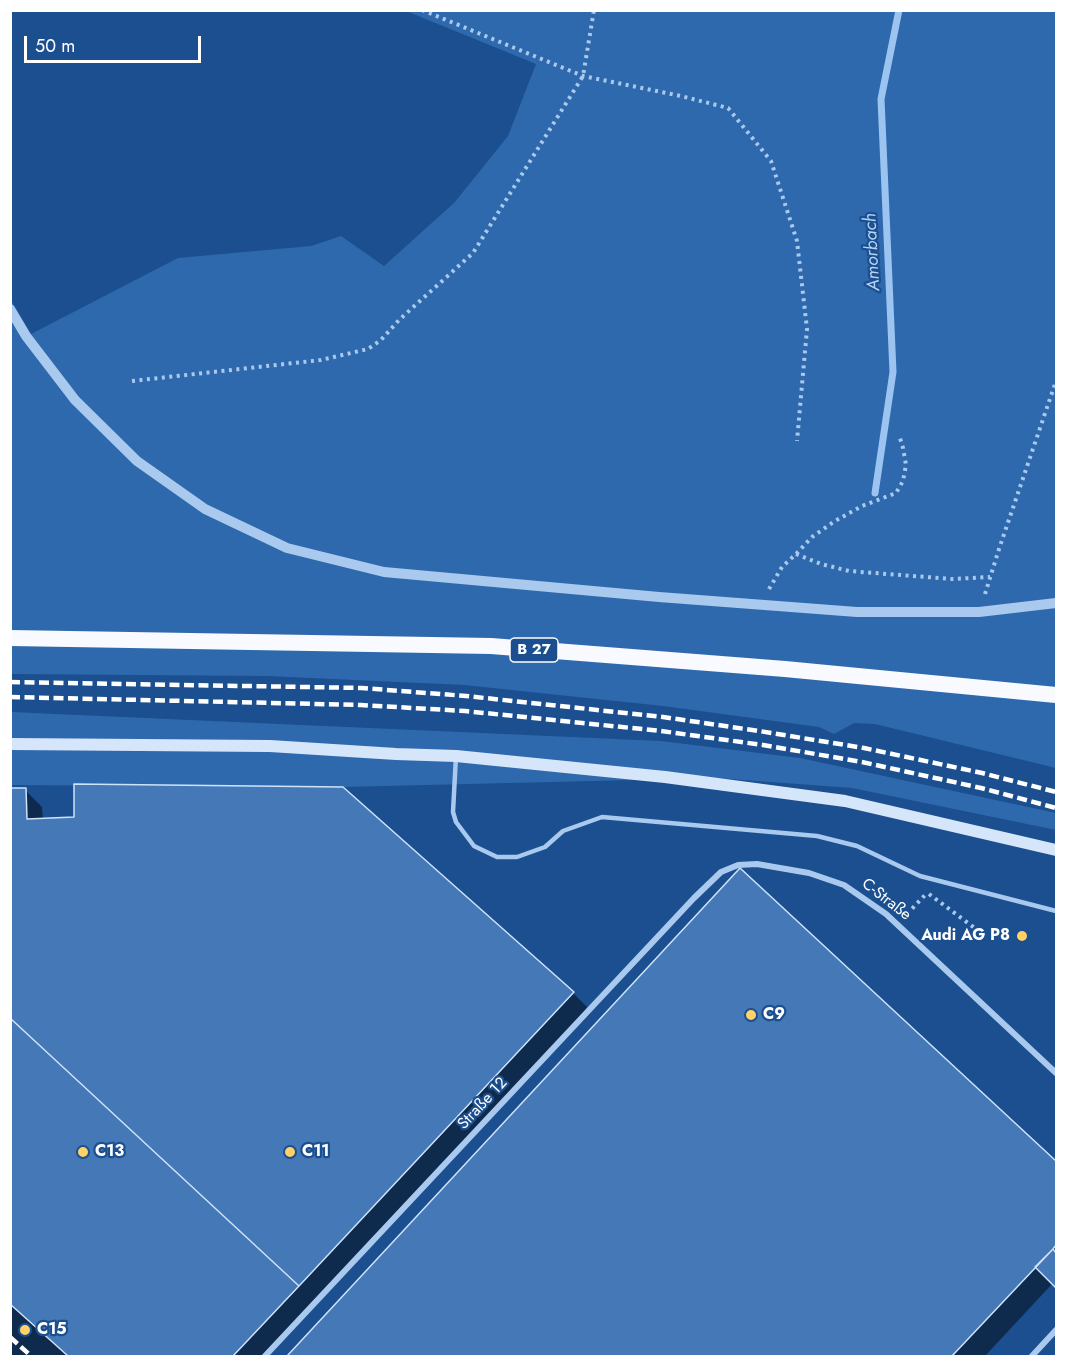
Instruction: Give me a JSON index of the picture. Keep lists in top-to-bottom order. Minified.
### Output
{"streets":{"highway":["B 27"],"street":["C-Straße","Straße 12"]},"crossings":[["C-Straße","Straße 12"]],"water":["Amorbach"],"places":["Audi AG P8","C9","C13","C11","C15"],"scale_bar":"50 m"}
